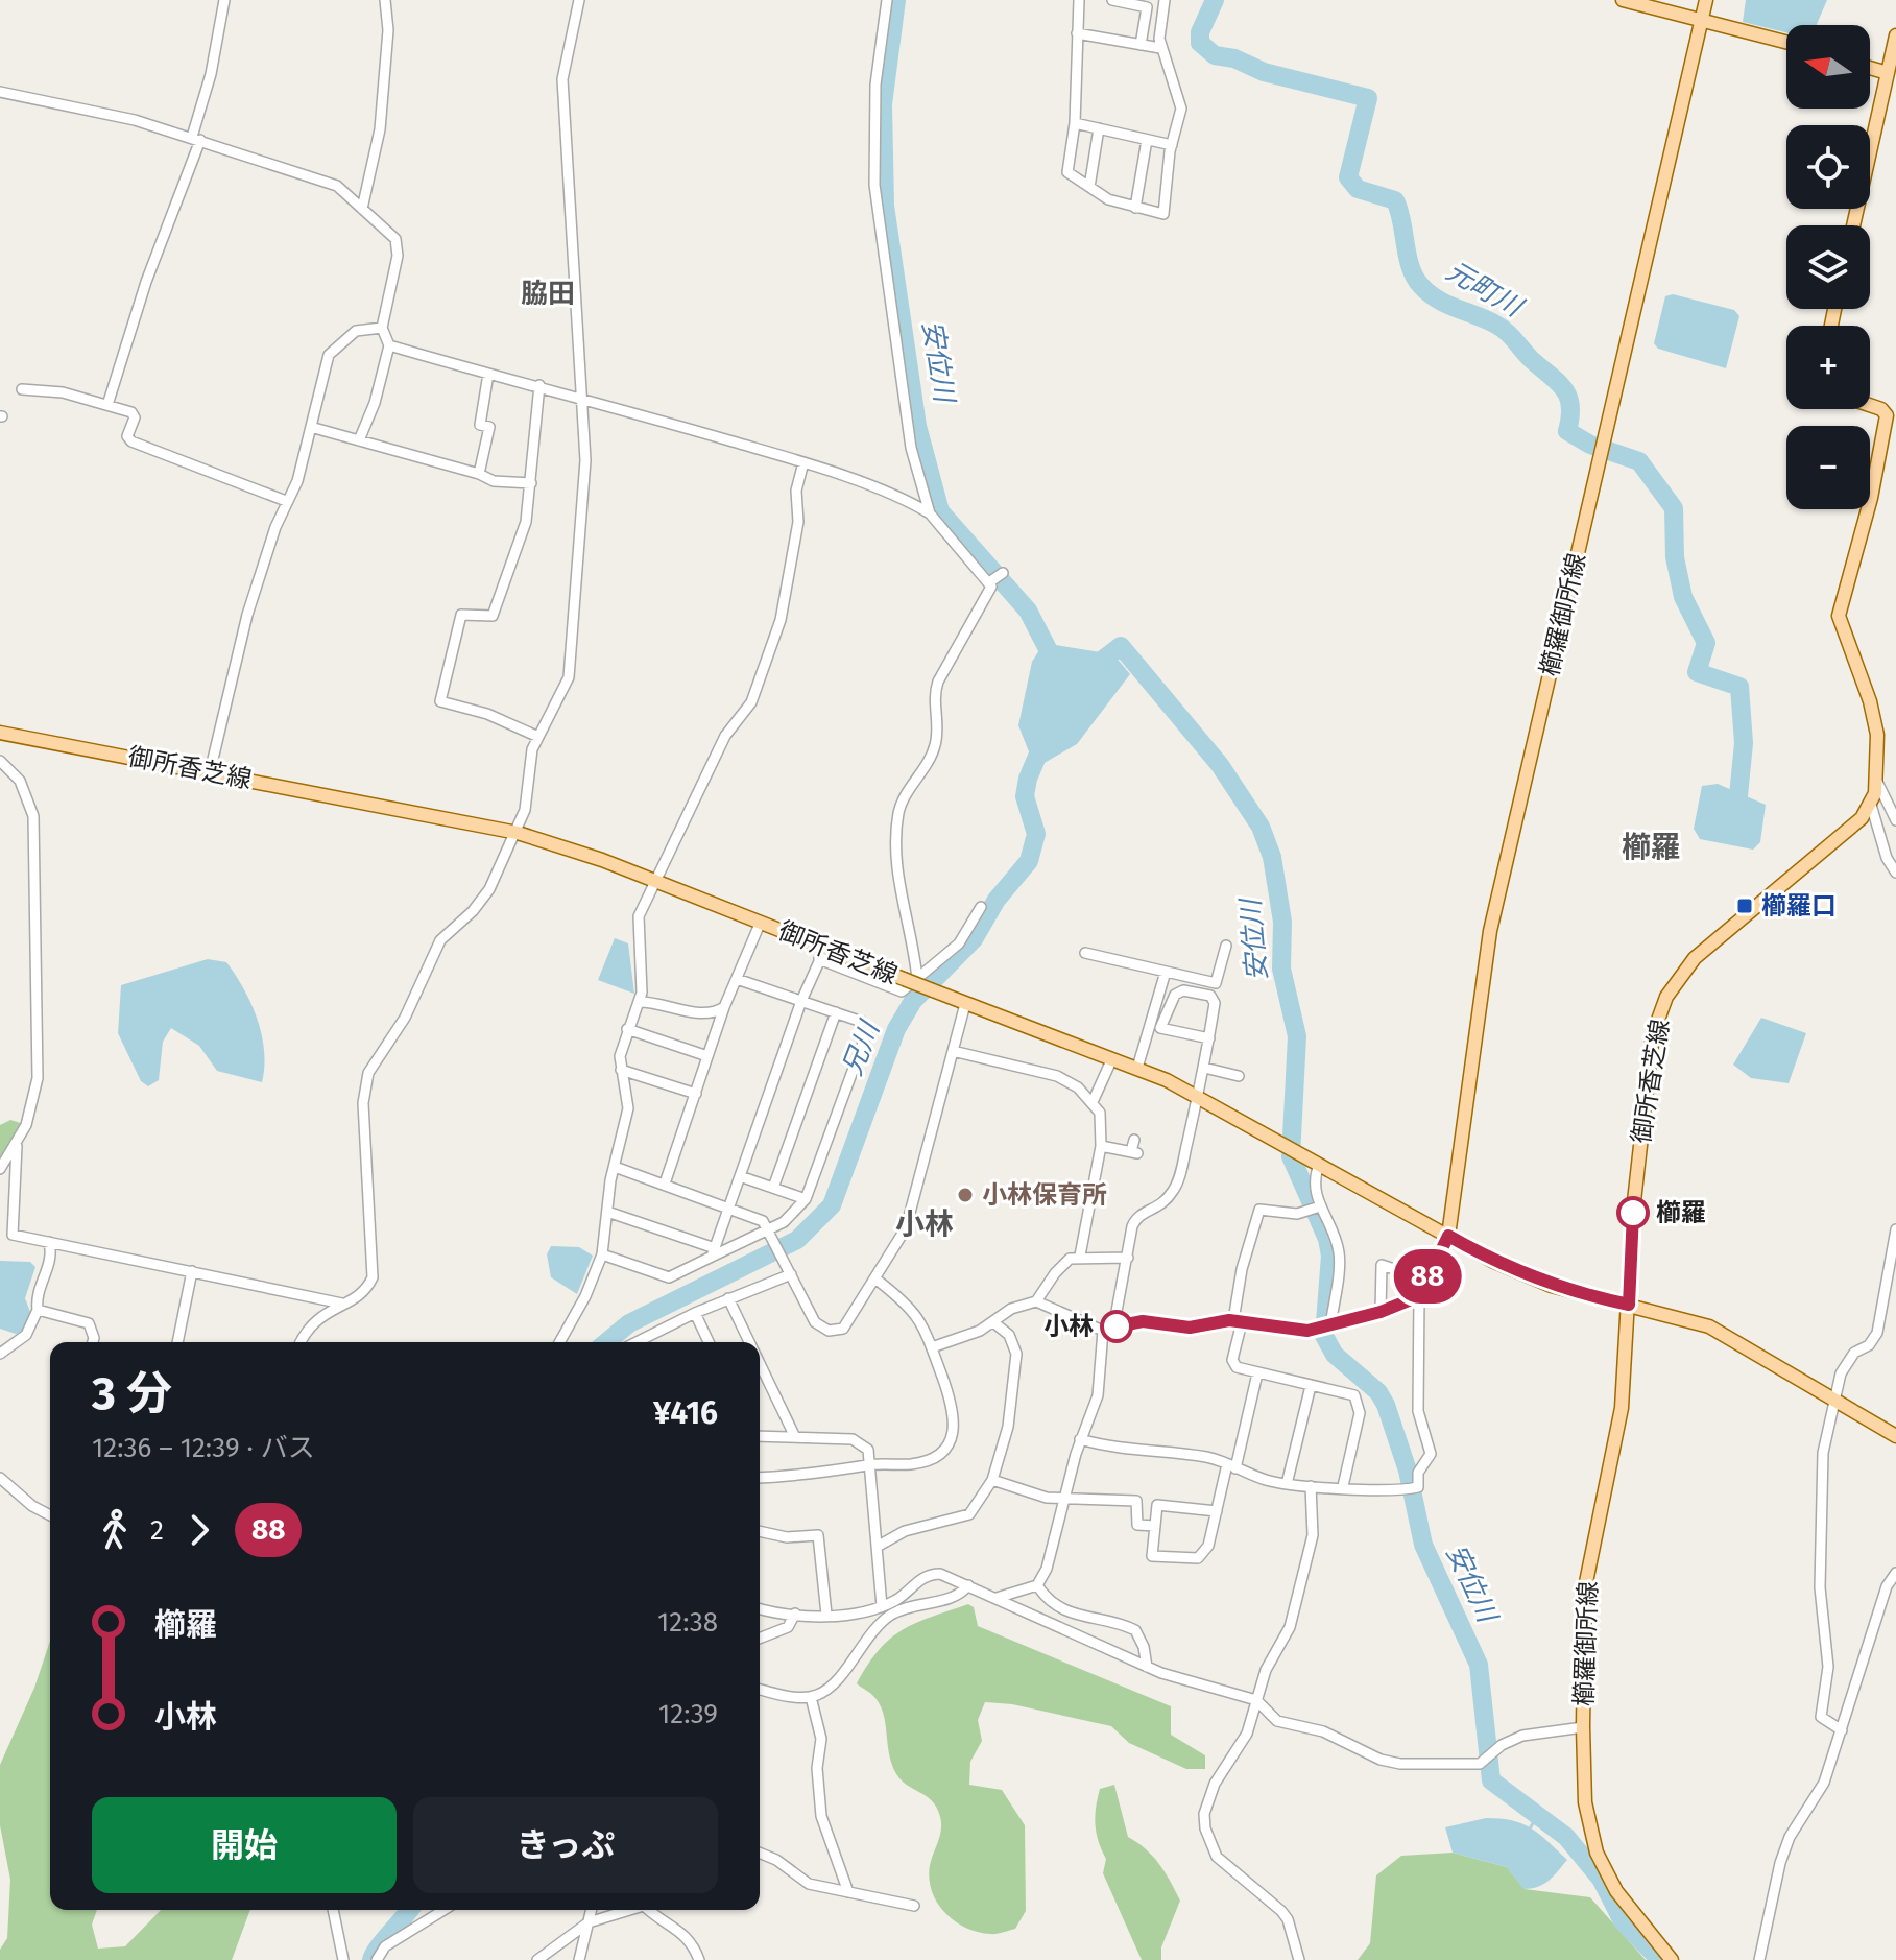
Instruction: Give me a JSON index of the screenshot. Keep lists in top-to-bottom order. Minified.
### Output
{"streets":{"main road":["櫛羅御所線","御所香芝線"]},"crossings":[["櫛羅御所線","御所香芝線"]],"districts":["脇田","櫛羅","小林"],"water":["元町川","安位川","兄川"],"places":{"transit":["櫛羅口"],"other":["小林保育所","櫛羅","小林"]},"lines":["bus line 88"],"north":"left","page":{"on_map":"88","map_buttons":["+","−"],"heading":["3 分","12:36 – 12:39 · バス","¥416"],"legs":["2","88"],"list":[{"name":"櫛羅","value":"12:38"},{"name":"小林","value":"12:39"}],"buttons":["開始","きっぷ"]}}
